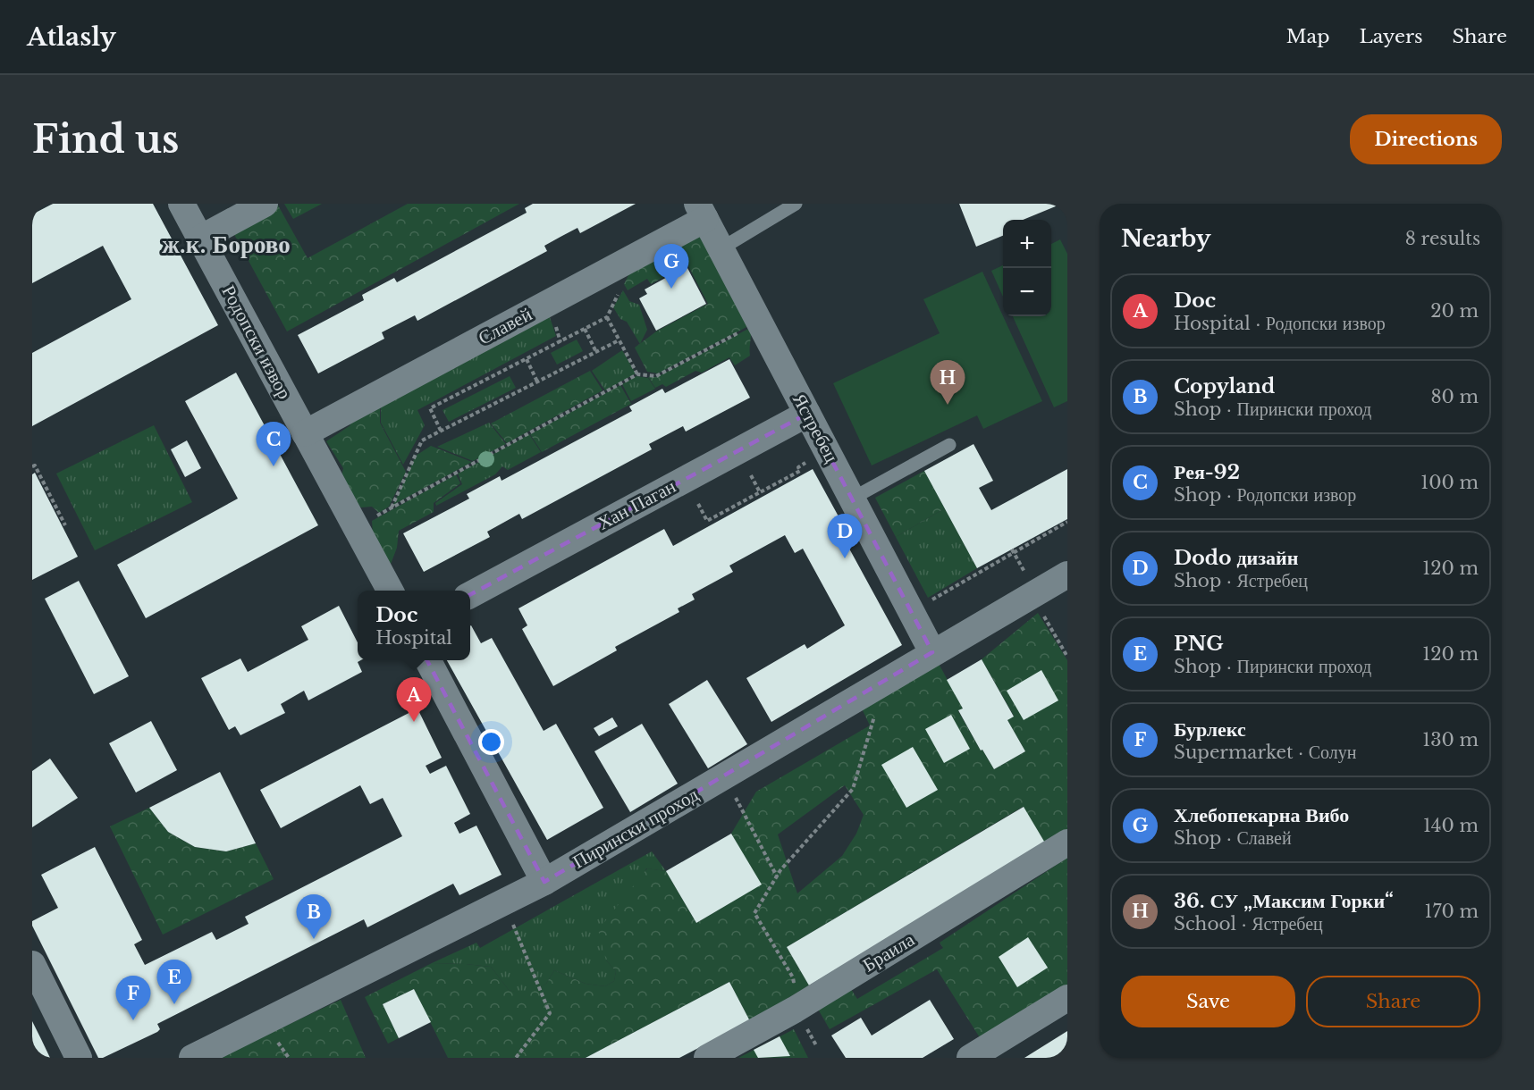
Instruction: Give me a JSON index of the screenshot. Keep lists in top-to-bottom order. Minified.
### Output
{"streets":{"street":["Славей","Родопски извор","Ястребец","Хан Паган","Пирински проход","Браила"]},"crossings":[["Славей","Родопски извор"],["Славей","Ястребец"],["Ястребец","Хан Паган"],["Ястребец","Пирински проход"]],"districts":["ж.к. Борово"],"page":{"header":"Atlasly","nav":["Map","Layers","Share"],"buttons":["Directions",["Save","Share"]],"title":"Find us","heading":["Nearby","8 results"],"map_buttons":["+","−"],"pins":["G","H","C","D","A","B","E","F"],"list":[{"mark":"A","name":"Doc","note":"Hospital · Родопски извор","value":"20 m"},{"mark":"B","name":"Copyland","note":"Shop · Пирински проход","value":"80 m"},{"mark":"C","name":"Рея-92","note":"Shop · Родопски извор","value":"100 m"},{"mark":"D","name":"Dodo дизайн","note":"Shop · Ястребец","value":"120 m"},{"mark":"E","name":"PNG","note":"Shop · Пирински проход","value":"120 m"},{"mark":"F","name":"Бурлекс","note":"Supermarket · Солун","value":"130 m"},{"mark":"G","name":"Хлебопекарна Вибо","note":"Shop · Славей","value":"140 m"},{"mark":"H","name":"36. СУ „Максим Горки“","note":"School · Ястребец","value":"170 m"}],"popup":["Doc","Hospital"]}}
